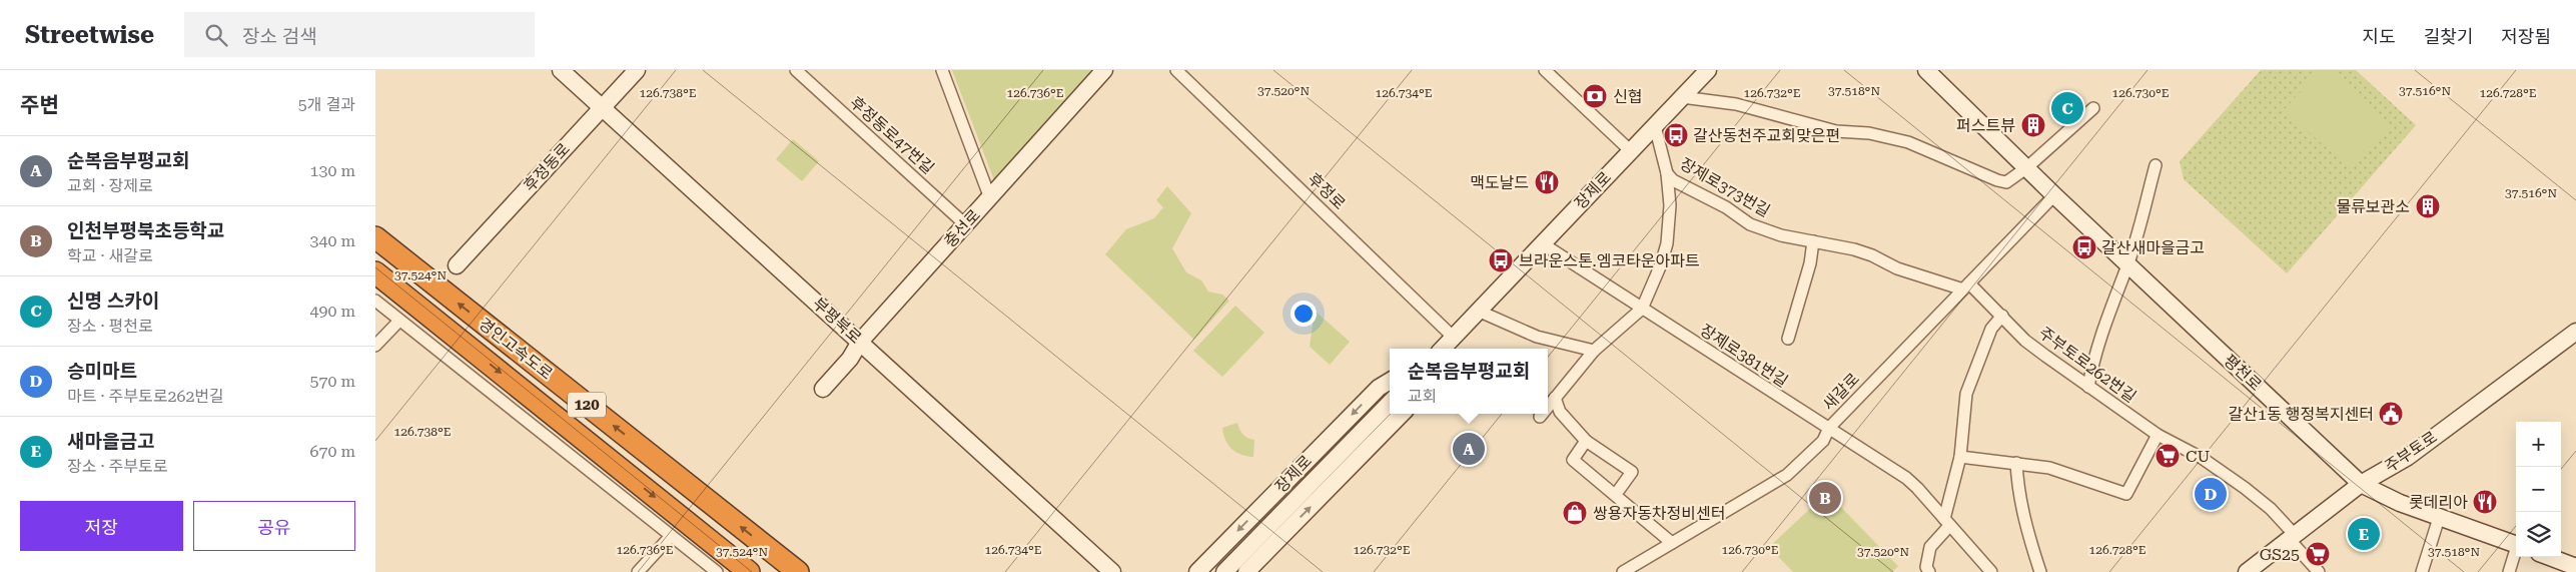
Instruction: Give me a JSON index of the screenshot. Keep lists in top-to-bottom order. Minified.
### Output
{"streets":{"highway":["경인고속도로","120"],"main road":["후정동로","장제로","충선로","부평북로","평천로","주부토로"],"street":["후정동로47번길","장제로373번길","후정로","장제로381번길","주부토로262번길","새갈로"]},"crossings":[["후정동로47번길","충선로"],["후정동로","부평북로"],["장제로373번길","장제로"],["장제로373번길","주부토로262번길"],["장제로373번길","새갈로"],["장제로","후정로"],["장제로","장제로381번길"],["충선로","부평북로"],["장제로381번길","새갈로"],["주부토로262번길","새갈로"],["주부토로262번길","주부토로"],["평천로","새갈로"],["평천로","주부토로"]],"places":{"bank":["신협"],"building":["퍼스트뷰","물류보관소"],"bus stop":["갈산동천주교회맞은편","갈산새마을금고","브라운스톤.엠코타운아파트"],"restaurant":["맥도날드","롯데리아"],"public building":["갈산1동 행정복지센터"],"supermarket":["CU","GS25"],"shop":["쌍용자동차정비센터"]},"page":{"header":"Streetwise","search":"장소 검색","nav":["지도","길찾기","저장됨"],"heading":["주변","5개 결과"],"pins":["C","A","D","B","E"],"list":[{"mark":"A","name":"순복음부평교회","note":"교회 · 장제로","value":"130 m"},{"mark":"B","name":"인천부평북초등학교","note":"학교 · 새갈로","value":"340 m"},{"mark":"C","name":"신명 스카이","note":"장소 · 평천로","value":"490 m"},{"mark":"D","name":"승미마트","note":"마트 · 주부토로262번길","value":"570 m"},{"mark":"E","name":"새마을금고","note":"장소 · 주부토로","value":"670 m"}],"popup":["순복음부평교회","교회"],"map_buttons":["+","−"],"buttons":["저장","공유"]},"coordinates":["37.520°N","37.518°N","37.516°N","126.738°E","126.736°E","126.734°E","126.732°E","126.730°E","126.728°E","37.524°N"]}
